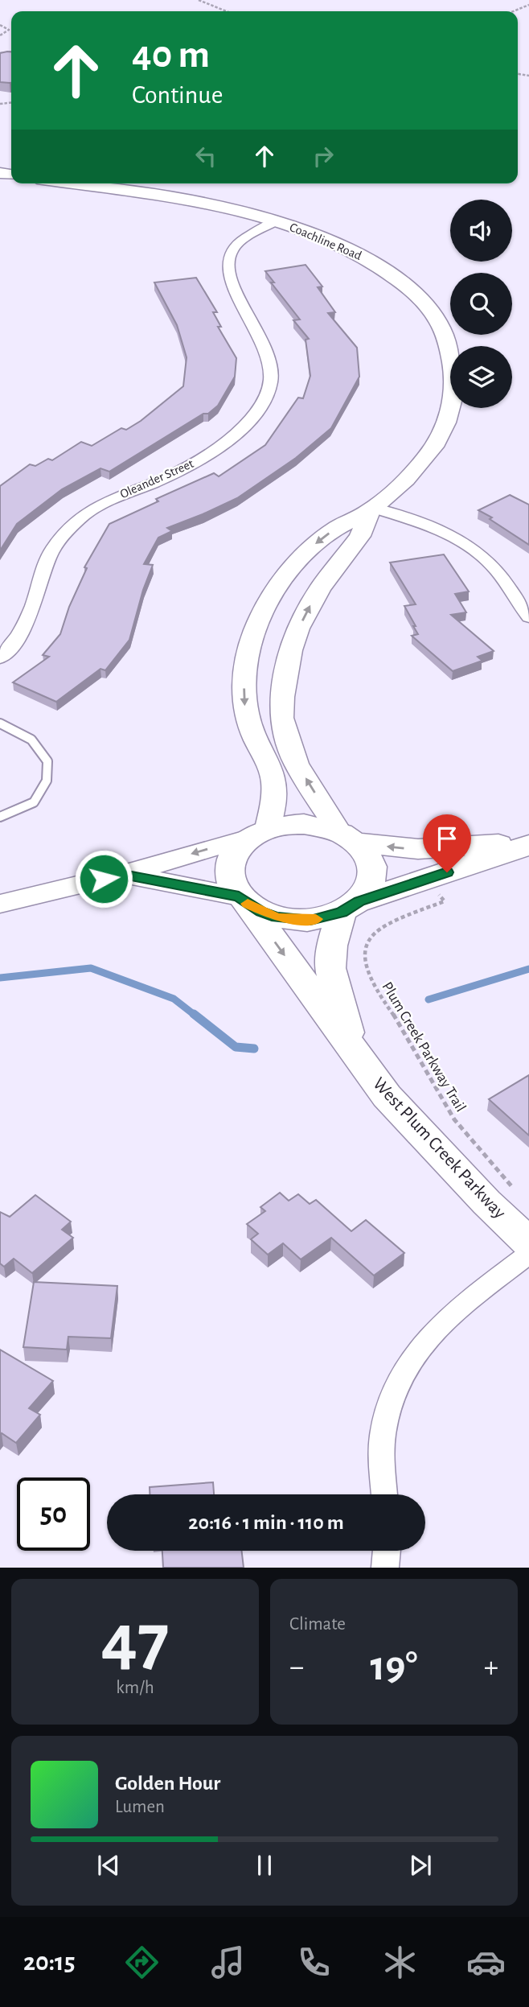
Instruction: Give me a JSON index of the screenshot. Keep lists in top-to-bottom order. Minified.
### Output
{"streets":{"main road":["Coachline Road","West Plum Creek Parkway"],"street":["Oleander Street"],"path":["Plum Creek Parkway Trail"]},"crossings":[["Coachline Road","Oleander Street"],["Coachline Road","West Plum Creek Parkway"]],"page":{"turn":["40 m","Continue"],"limit":"50","trip":"20:16 · 1 min · 110 m","tile":[["47","km/h"],"Climate"],"heat":["−","19°","+"],"song":["Golden Hour","Lumen"],"tabs":"20:15"}}
